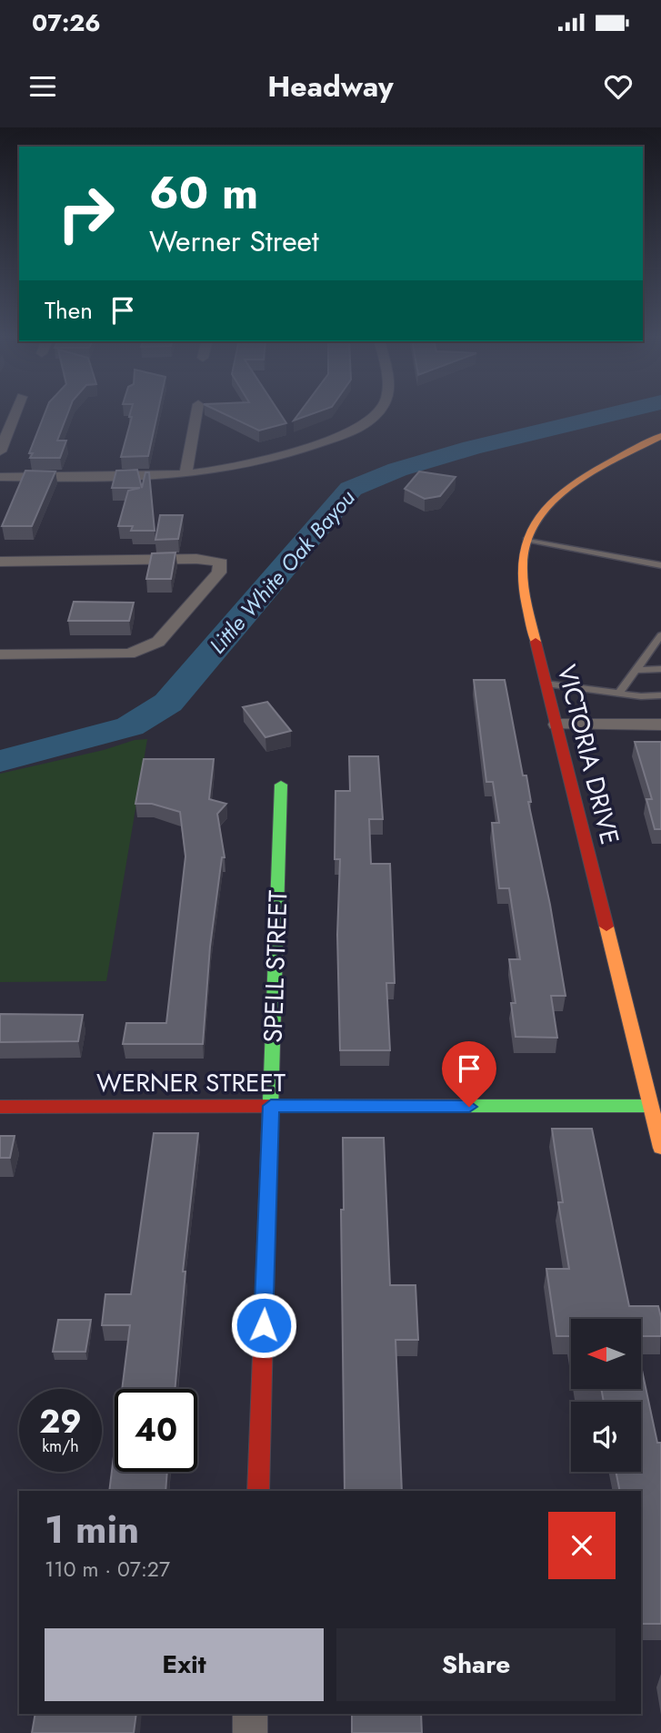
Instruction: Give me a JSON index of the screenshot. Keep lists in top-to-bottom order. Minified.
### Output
{"streets":{"street":["VICTORIA DRIVE","SPELL STREET","WERNER STREET"]},"crossings":[["VICTORIA DRIVE","WERNER STREET"],["SPELL STREET","WERNER STREET"]],"water":["Little White Oak Bayou"],"north":"left","page":{"status":"07:26","header":"Headway","turn":["60 m","Werner Street"],"then":"Then","speed":"29 km/h","limit":"40","heading":["1 min","110 m · 07:27"],"buttons":["Exit","Share"]}}
